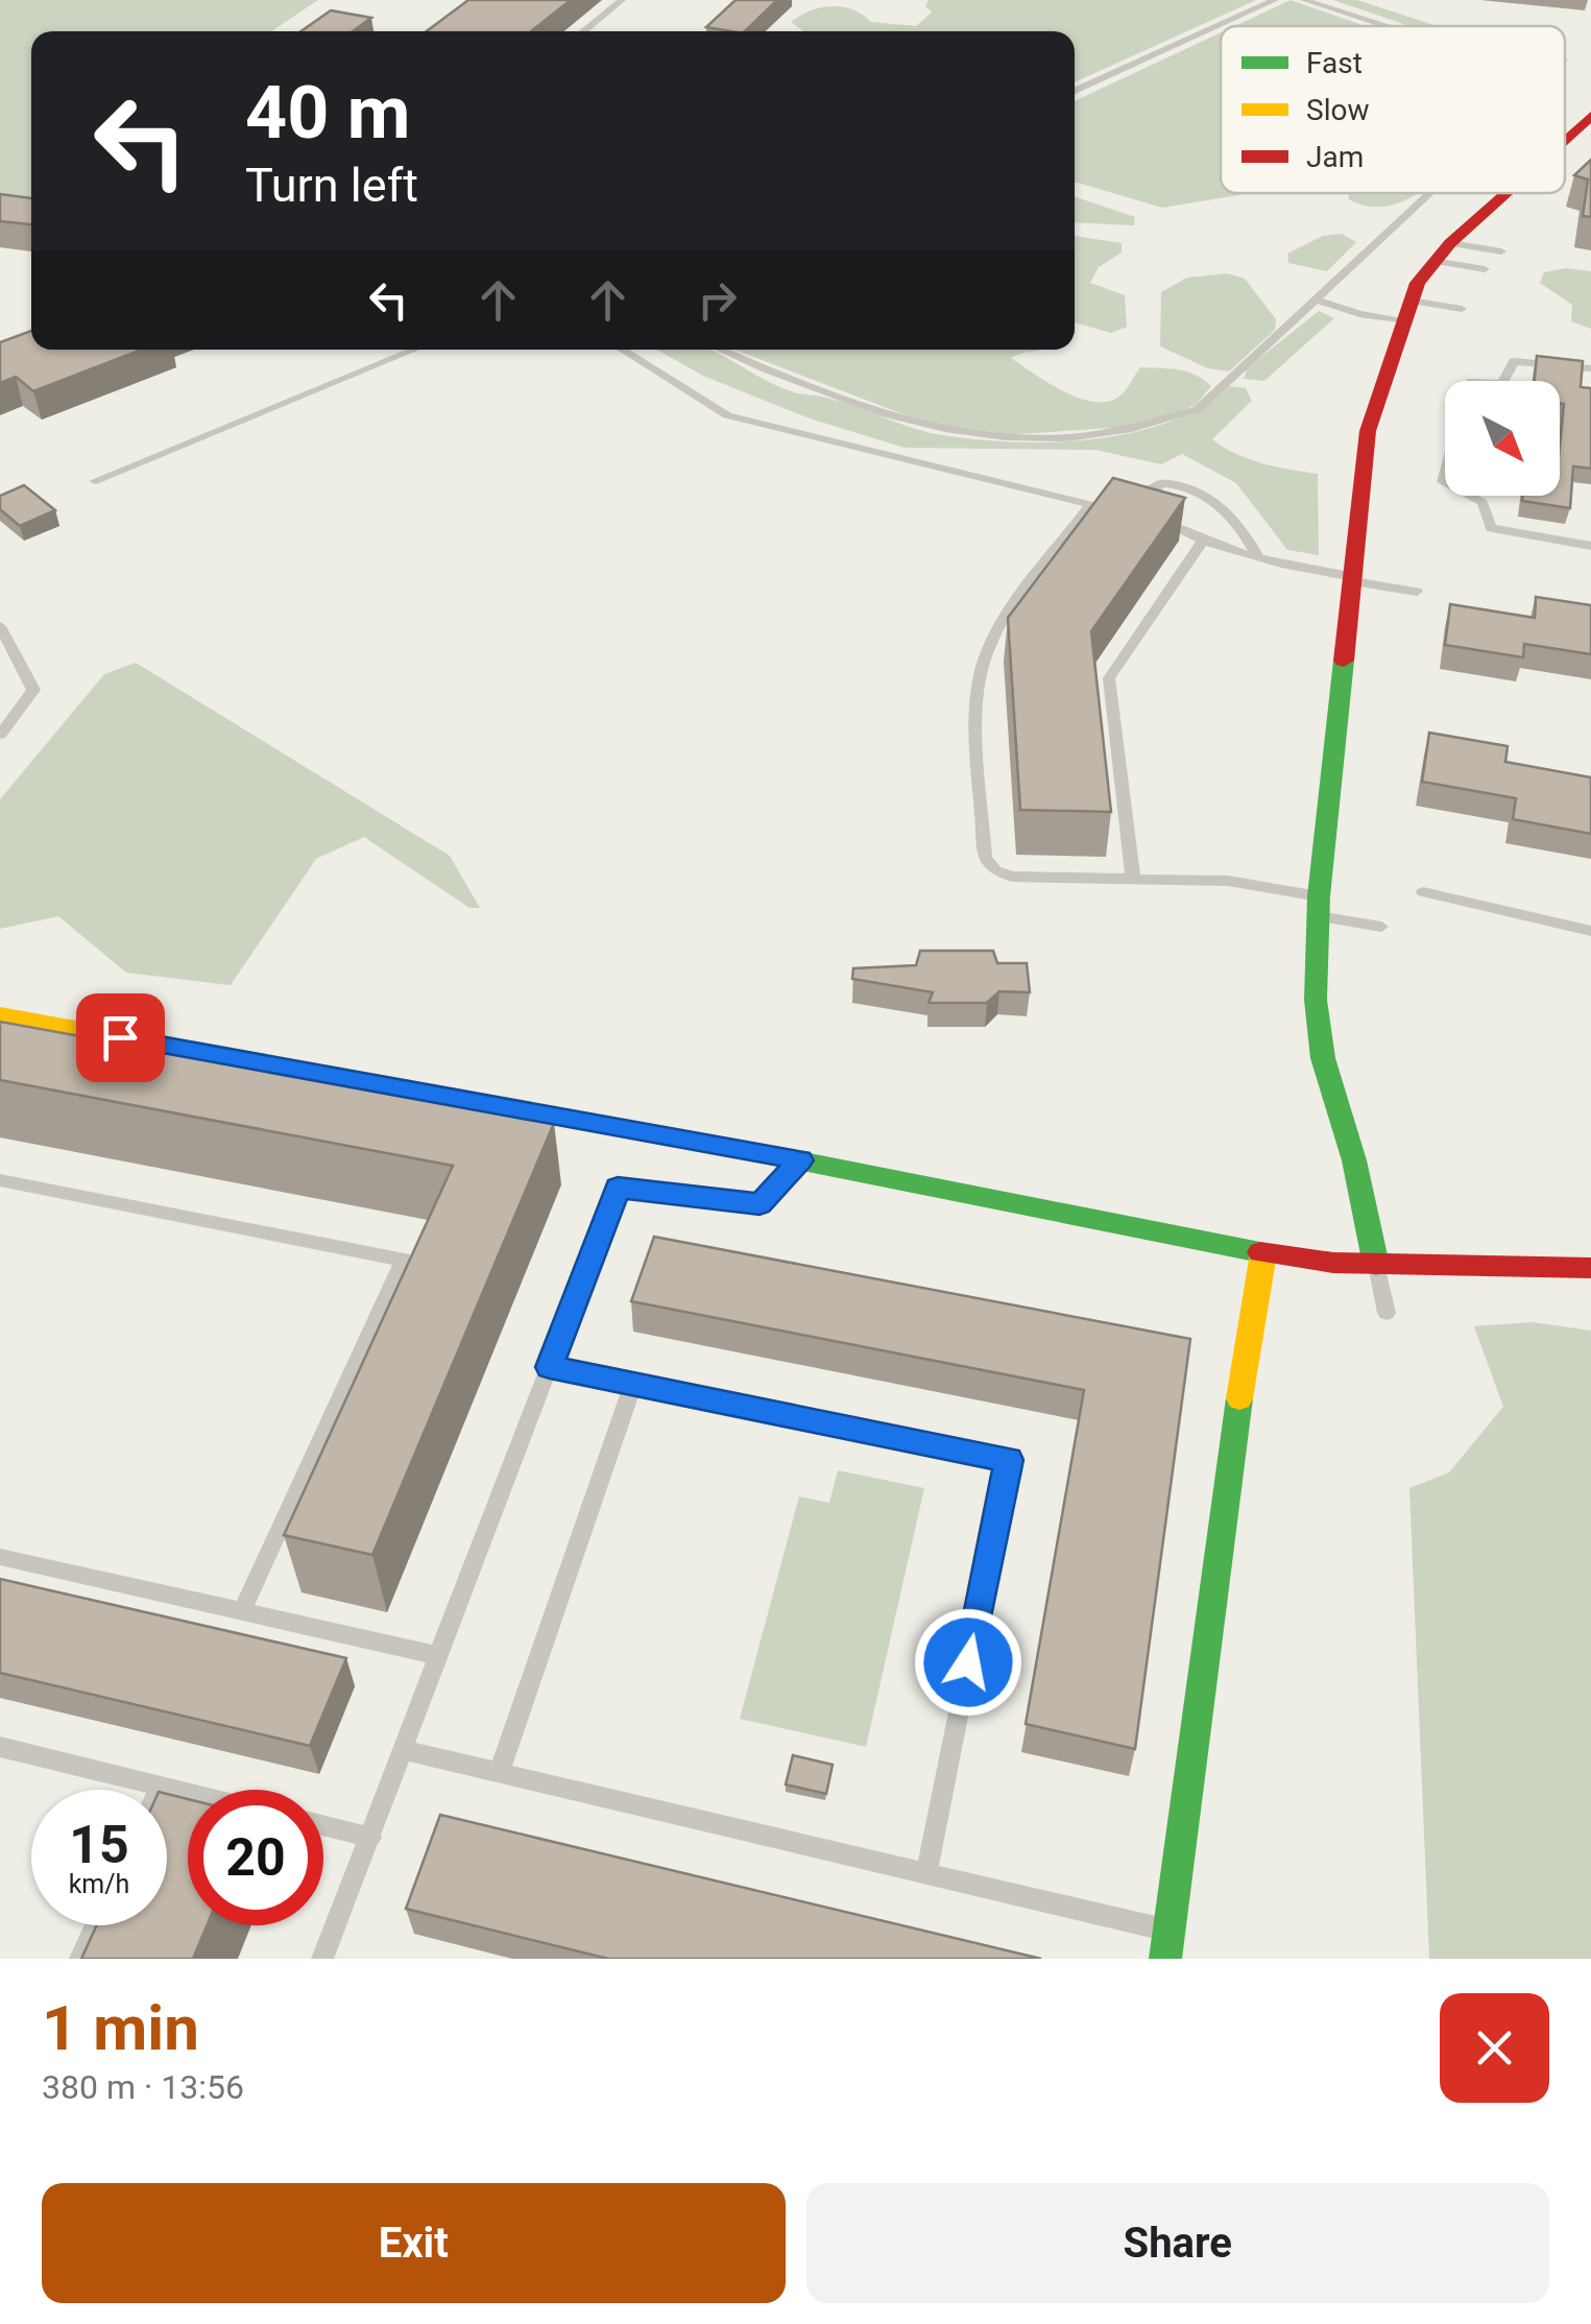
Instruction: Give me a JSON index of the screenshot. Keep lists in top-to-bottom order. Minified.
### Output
{"legend":["Fast","Slow","Jam"],"north":"bottom right","page":{"turn":["40 m","Turn left"],"speed":"15 km/h","limit":"20","heading":["1 min","380 m · 13:56"],"buttons":["Exit","Share"]}}
